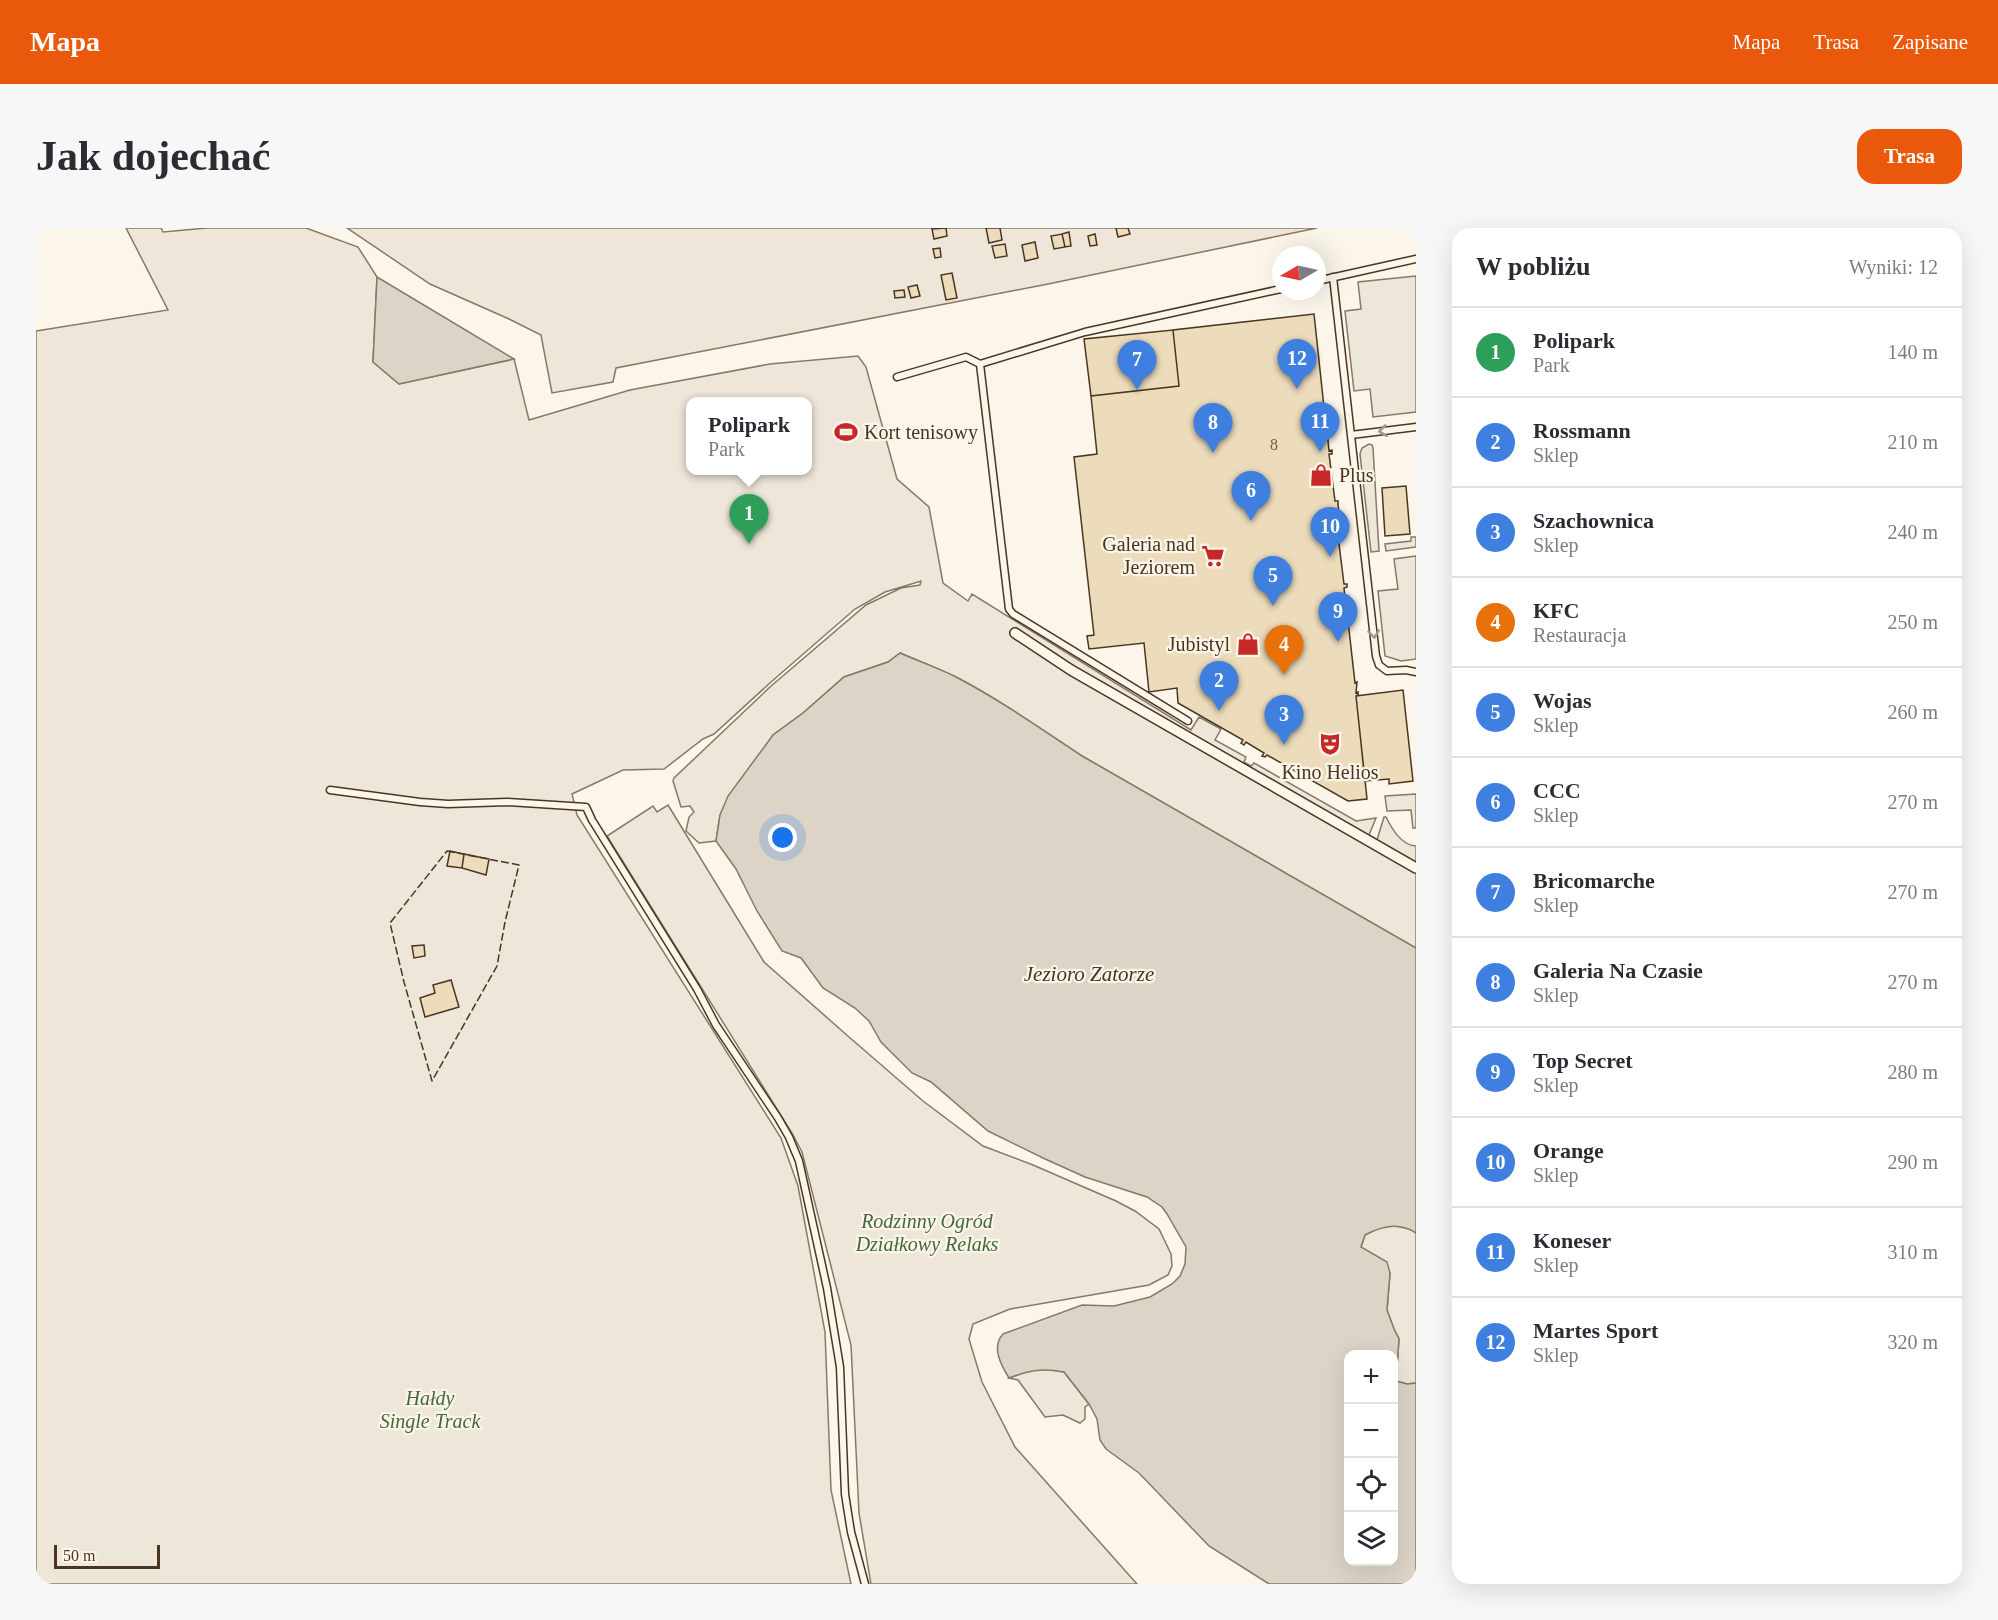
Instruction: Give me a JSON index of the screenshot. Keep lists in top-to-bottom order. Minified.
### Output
{"water":["Jezioro Zatorze"],"parks":["Rodzinny Ogród Działkowy Relaks","Hałdy Single Track"],"places":{"sports":["Kort tenisowy"],"shop":["Plus","Jubistyl"],"supermarket":["Galeria nad Jeziorem"],"theatre":["Kino Helios"]},"house_numbers":["8"],"scale_bar":"50 m","north":"left","page":{"header":"Mapa","nav":["Mapa","Trasa","Zapisane"],"buttons":"Trasa","title":"Jak dojechać","heading":["W pobliżu","Wyniki: 12"],"list":[{"mark":"1","name":"Polipark","note":"Park","value":"140 m"},{"mark":"2","name":"Rossmann","note":"Sklep","value":"210 m"},{"mark":"3","name":"Szachownica","note":"Sklep","value":"240 m"},{"mark":"4","name":"KFC","note":"Restauracja","value":"250 m"},{"mark":"5","name":"Wojas","note":"Sklep","value":"260 m"},{"mark":"6","name":"CCC","note":"Sklep","value":"270 m"},{"mark":"7","name":"Bricomarche","note":"Sklep","value":"270 m"},{"mark":"8","name":"Galeria Na Czasie","note":"Sklep","value":"270 m"},{"mark":"9","name":"Top Secret","note":"Sklep","value":"280 m"},{"mark":"10","name":"Orange","note":"Sklep","value":"290 m"},{"mark":"11","name":"Koneser","note":"Sklep","value":"310 m"},{"mark":"12","name":"Martes Sport","note":"Sklep","value":"320 m"}],"pins":["12","7","11","8","6","1","10","5","9","4","2","3"],"popup":["Polipark","Park"],"map_buttons":["+","−"],"scale":"50 m"}}
